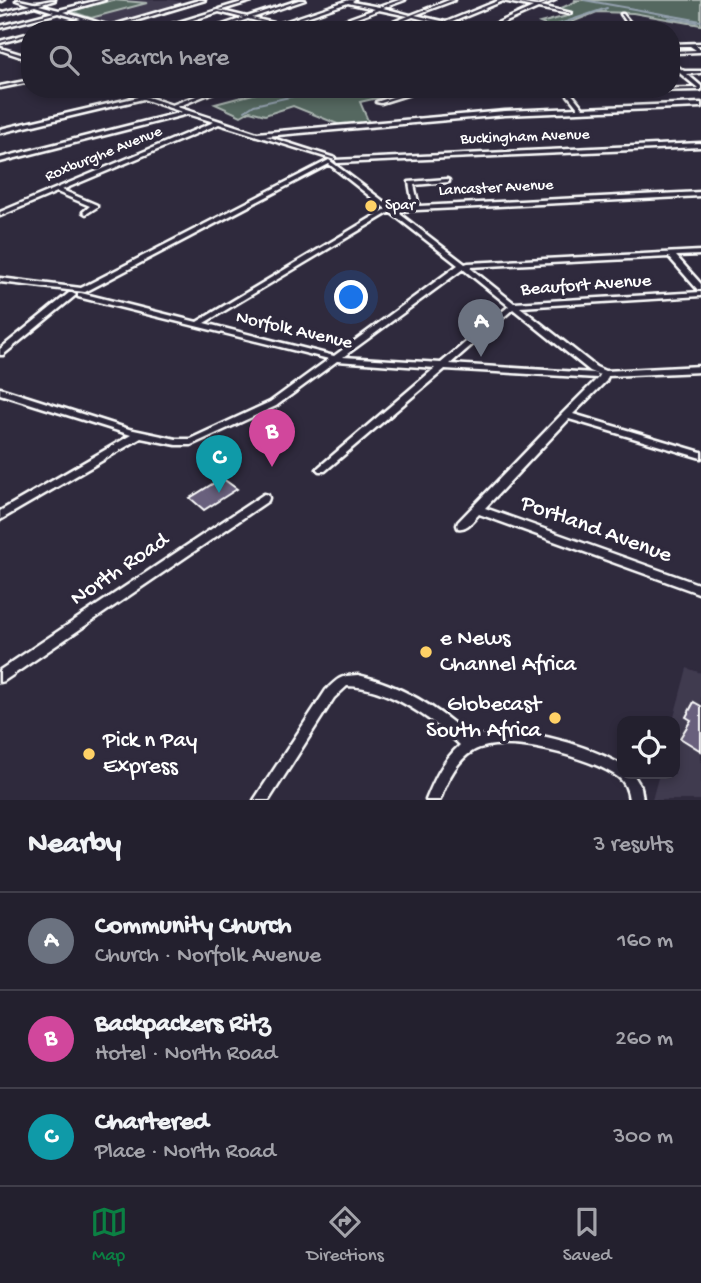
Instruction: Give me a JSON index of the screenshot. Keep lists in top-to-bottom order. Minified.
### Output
{"streets":{"street":["Buckingham Avenue","Roxburghe Avenue","Lancaster Avenue","Beaufort Avenue","Norfolk Avenue","Portland Avenue","North Road"]},"crossings":[["Buckingham Avenue","Norfolk Avenue"],["Lancaster Avenue","Norfolk Avenue"],["Beaufort Avenue","Norfolk Avenue"]],"places":["Spar","e News Channel Africa","Globecast South Africa","Pick n Pay Express"],"page":{"search":"Search here","pins":["A","B","C"],"heading":["Nearby","3 results"],"list":[{"mark":"A","name":"Community Church","note":"Church · Norfolk Avenue","value":"160 m"},{"mark":"B","name":"Backpackers Ritz","note":"Hotel · North Road","value":"260 m"},{"mark":"C","name":"Chartered","note":"Place · North Road","value":"300 m"}],"nav":["Map","Directions","Saved"]}}
